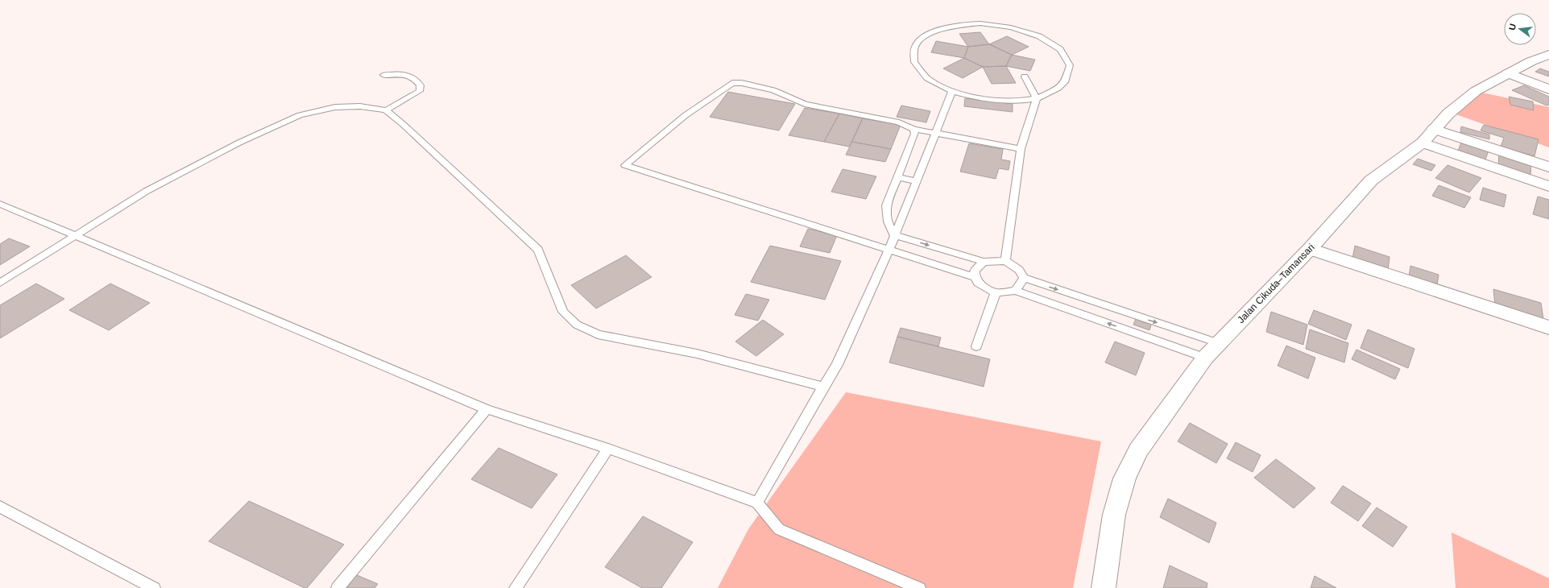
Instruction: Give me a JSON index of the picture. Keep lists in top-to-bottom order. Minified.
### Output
{"streets":{"street":["Jalan Cikuda–Tamansari"]},"north":"left"}
